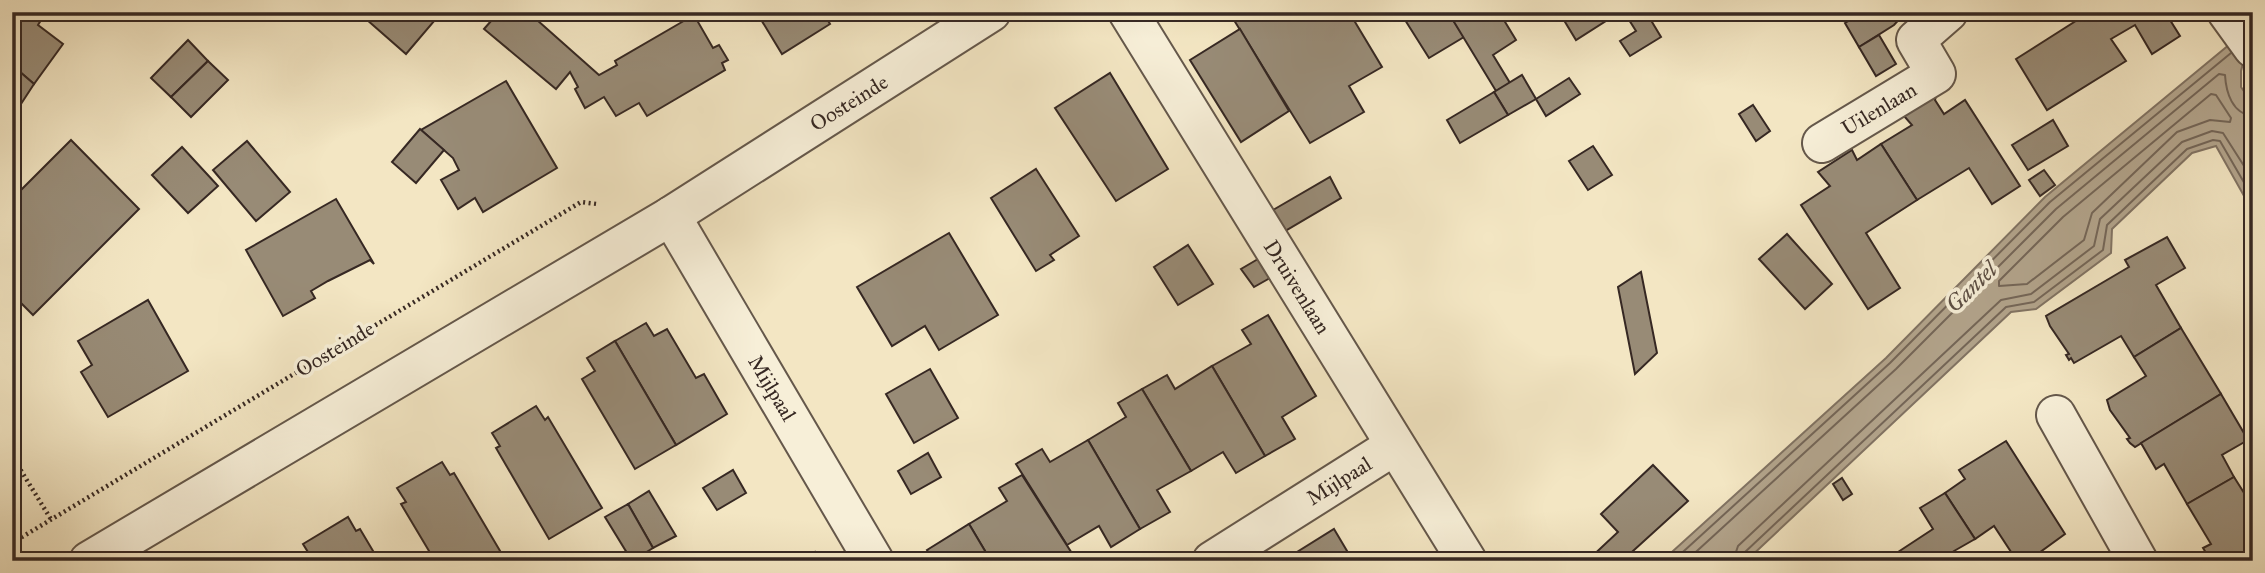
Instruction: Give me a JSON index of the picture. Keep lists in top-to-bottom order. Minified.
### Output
{"streets":{"street":["Oosteinde","Uilenlaan","Druivenlaan","Mijlpaal"]},"crossings":[["Oosteinde","Mijlpaal"],["Druivenlaan","Mijlpaal"]],"water":["Gantel"]}
